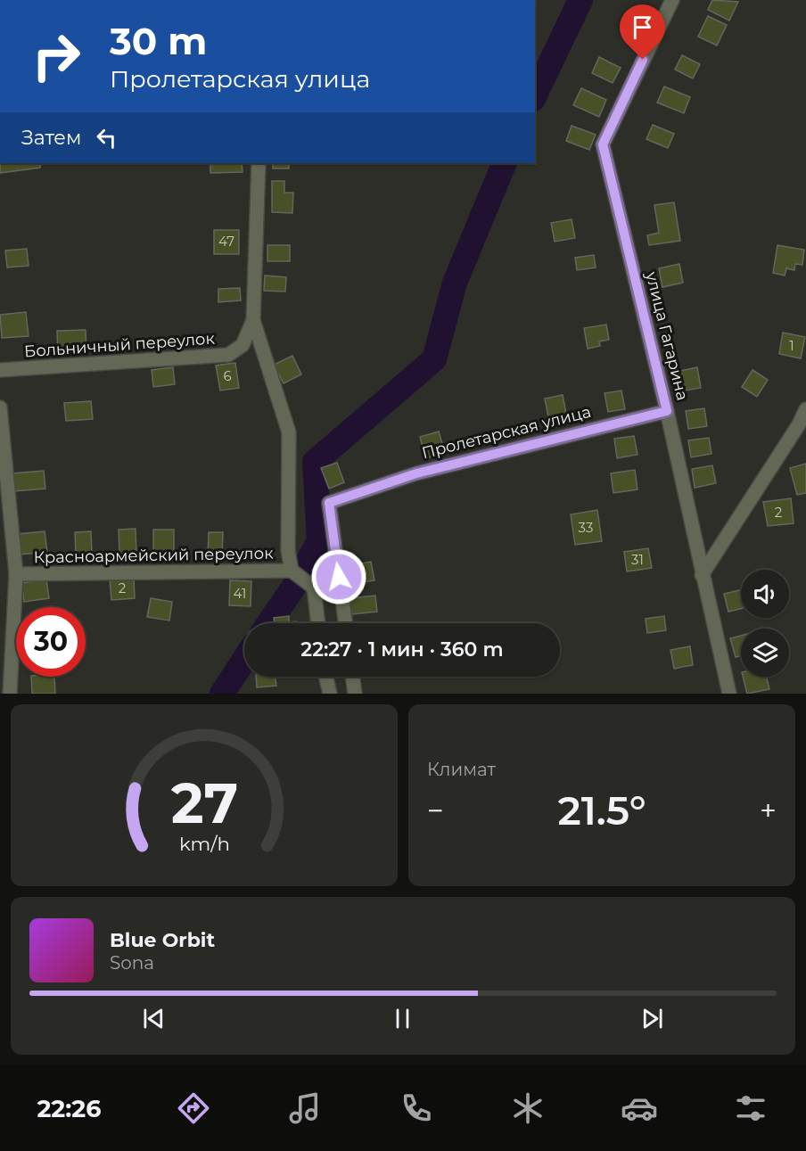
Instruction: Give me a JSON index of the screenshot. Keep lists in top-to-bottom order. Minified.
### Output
{"streets":{"street":["улица Гагарина","Больничный переулок","Пролетарская улица","Красноармейский переулок"]},"crossings":[["улица Гагарина","Пролетарская улица"]],"house_numbers":["47","1","6","2","33","31","2","41"],"page":{"turn":["30 m","Пролетарская улица"],"then":"Затем","limit":"30","trip":"22:27 · 1 мин · 360 m","tile":"Климат","heat":["−","21.5°","+"],"song":["Blue Orbit","Sona"],"tabs":"22:26","gauge":["27","km/h"]}}
